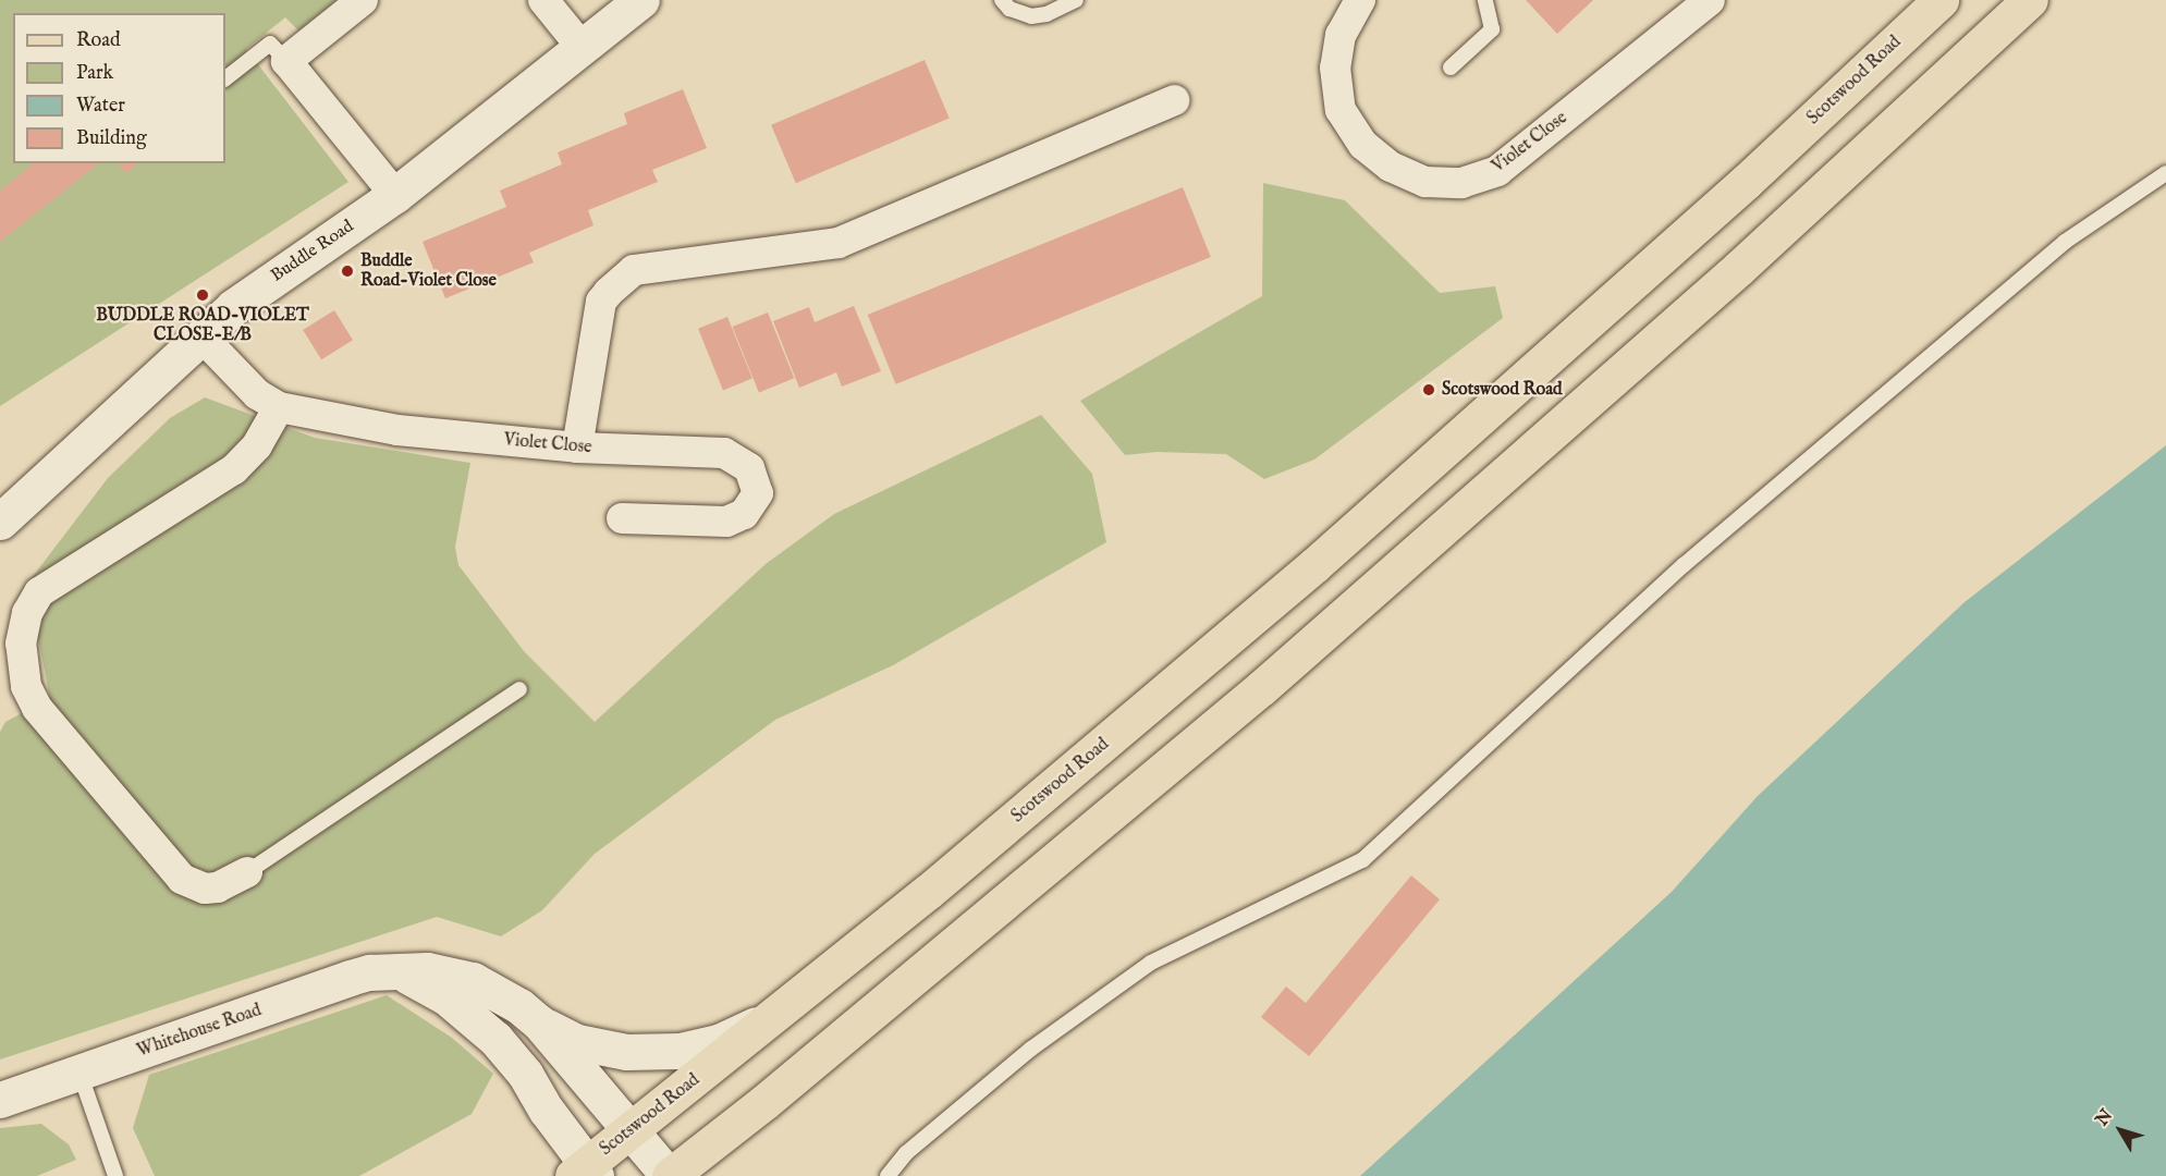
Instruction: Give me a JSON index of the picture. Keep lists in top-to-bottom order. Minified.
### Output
{"streets":{"main road":["Scotswood Road","Buddle Road","Whitehouse Road"],"street":["Violet Close"]},"crossings":[["Scotswood Road","Whitehouse Road"],["Violet Close","Buddle Road"]],"places":["Buddle Road-Violet Close","BUDDLE ROAD-VIOLET CLOSE-E/B","Scotswood Road"],"legend":["Road","Park","Water","Building"],"north":"top left"}
